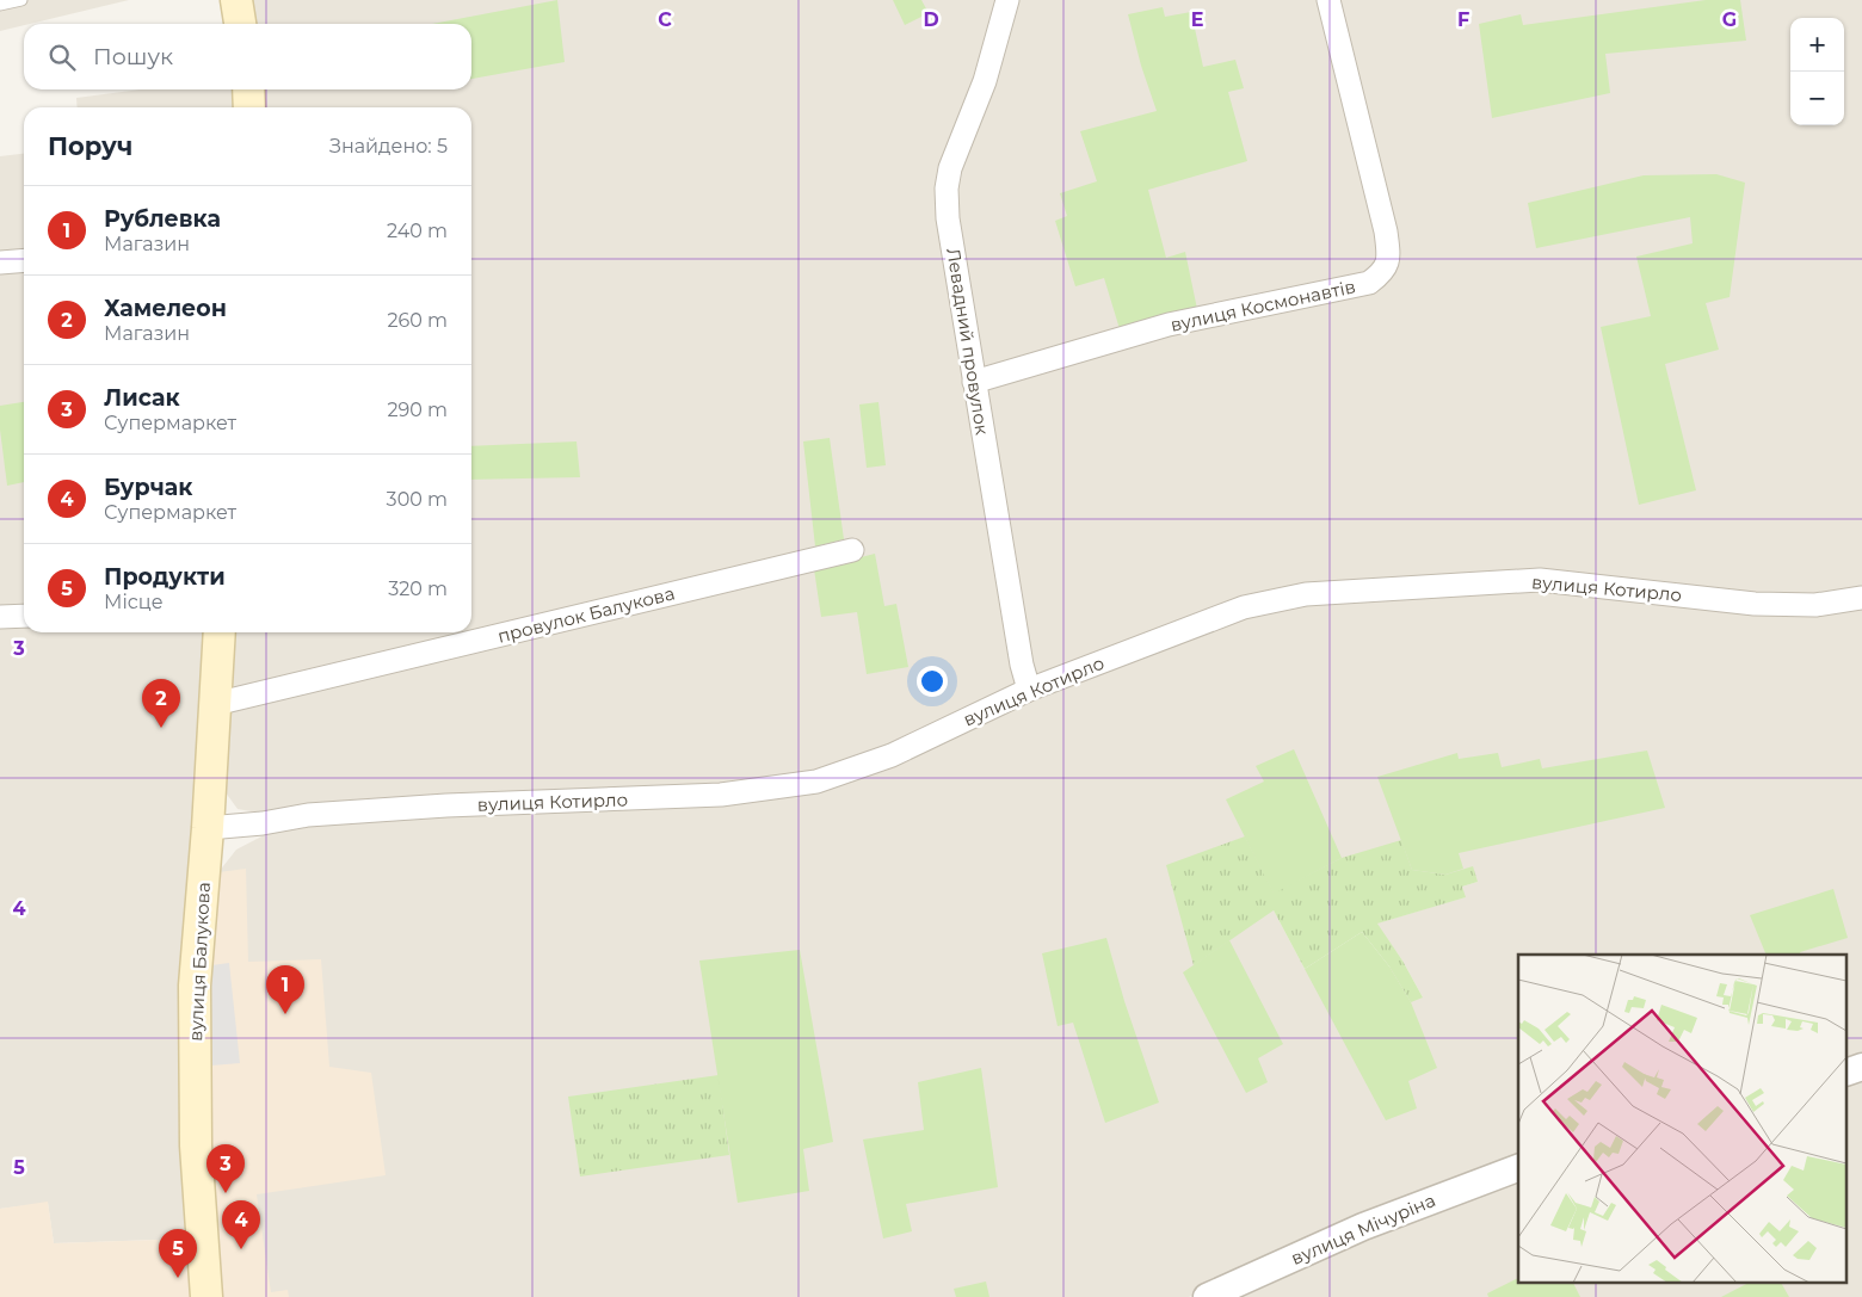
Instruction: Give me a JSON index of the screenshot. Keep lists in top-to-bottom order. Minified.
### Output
{"streets":{"main road":["вулиця Балукова"],"street":["вулиця Космонавтів","Левадний провулок","вулиця Котирло","провулок Балукова","вулиця Мічуріна"]},"crossings":[["вулиця Космонавтів","Левадний провулок"],["Левадний провулок","вулиця Котирло"],["вулиця Котирло","вулиця Балукова"],["провулок Балукова","вулиця Балукова"]],"page":{"map_buttons":["+","−"],"search":"Пошук","heading":["Поруч","Знайдено: 5"],"list":[{"mark":"1","name":"Рублевка","note":"Магазин","value":"240 m"},{"mark":"2","name":"Хамелеон","note":"Магазин","value":"260 m"},{"mark":"3","name":"Лисак","note":"Супермаркет","value":"290 m"},{"mark":"4","name":"Бурчак","note":"Супермаркет","value":"300 m"},{"mark":"5","name":"Продукти","note":"Місце","value":"320 m"}],"pins":["2","1","3","4","5"]},"grid":{"columns":["C","D","E","F","G"],"rows":["3","4","5"]}}
